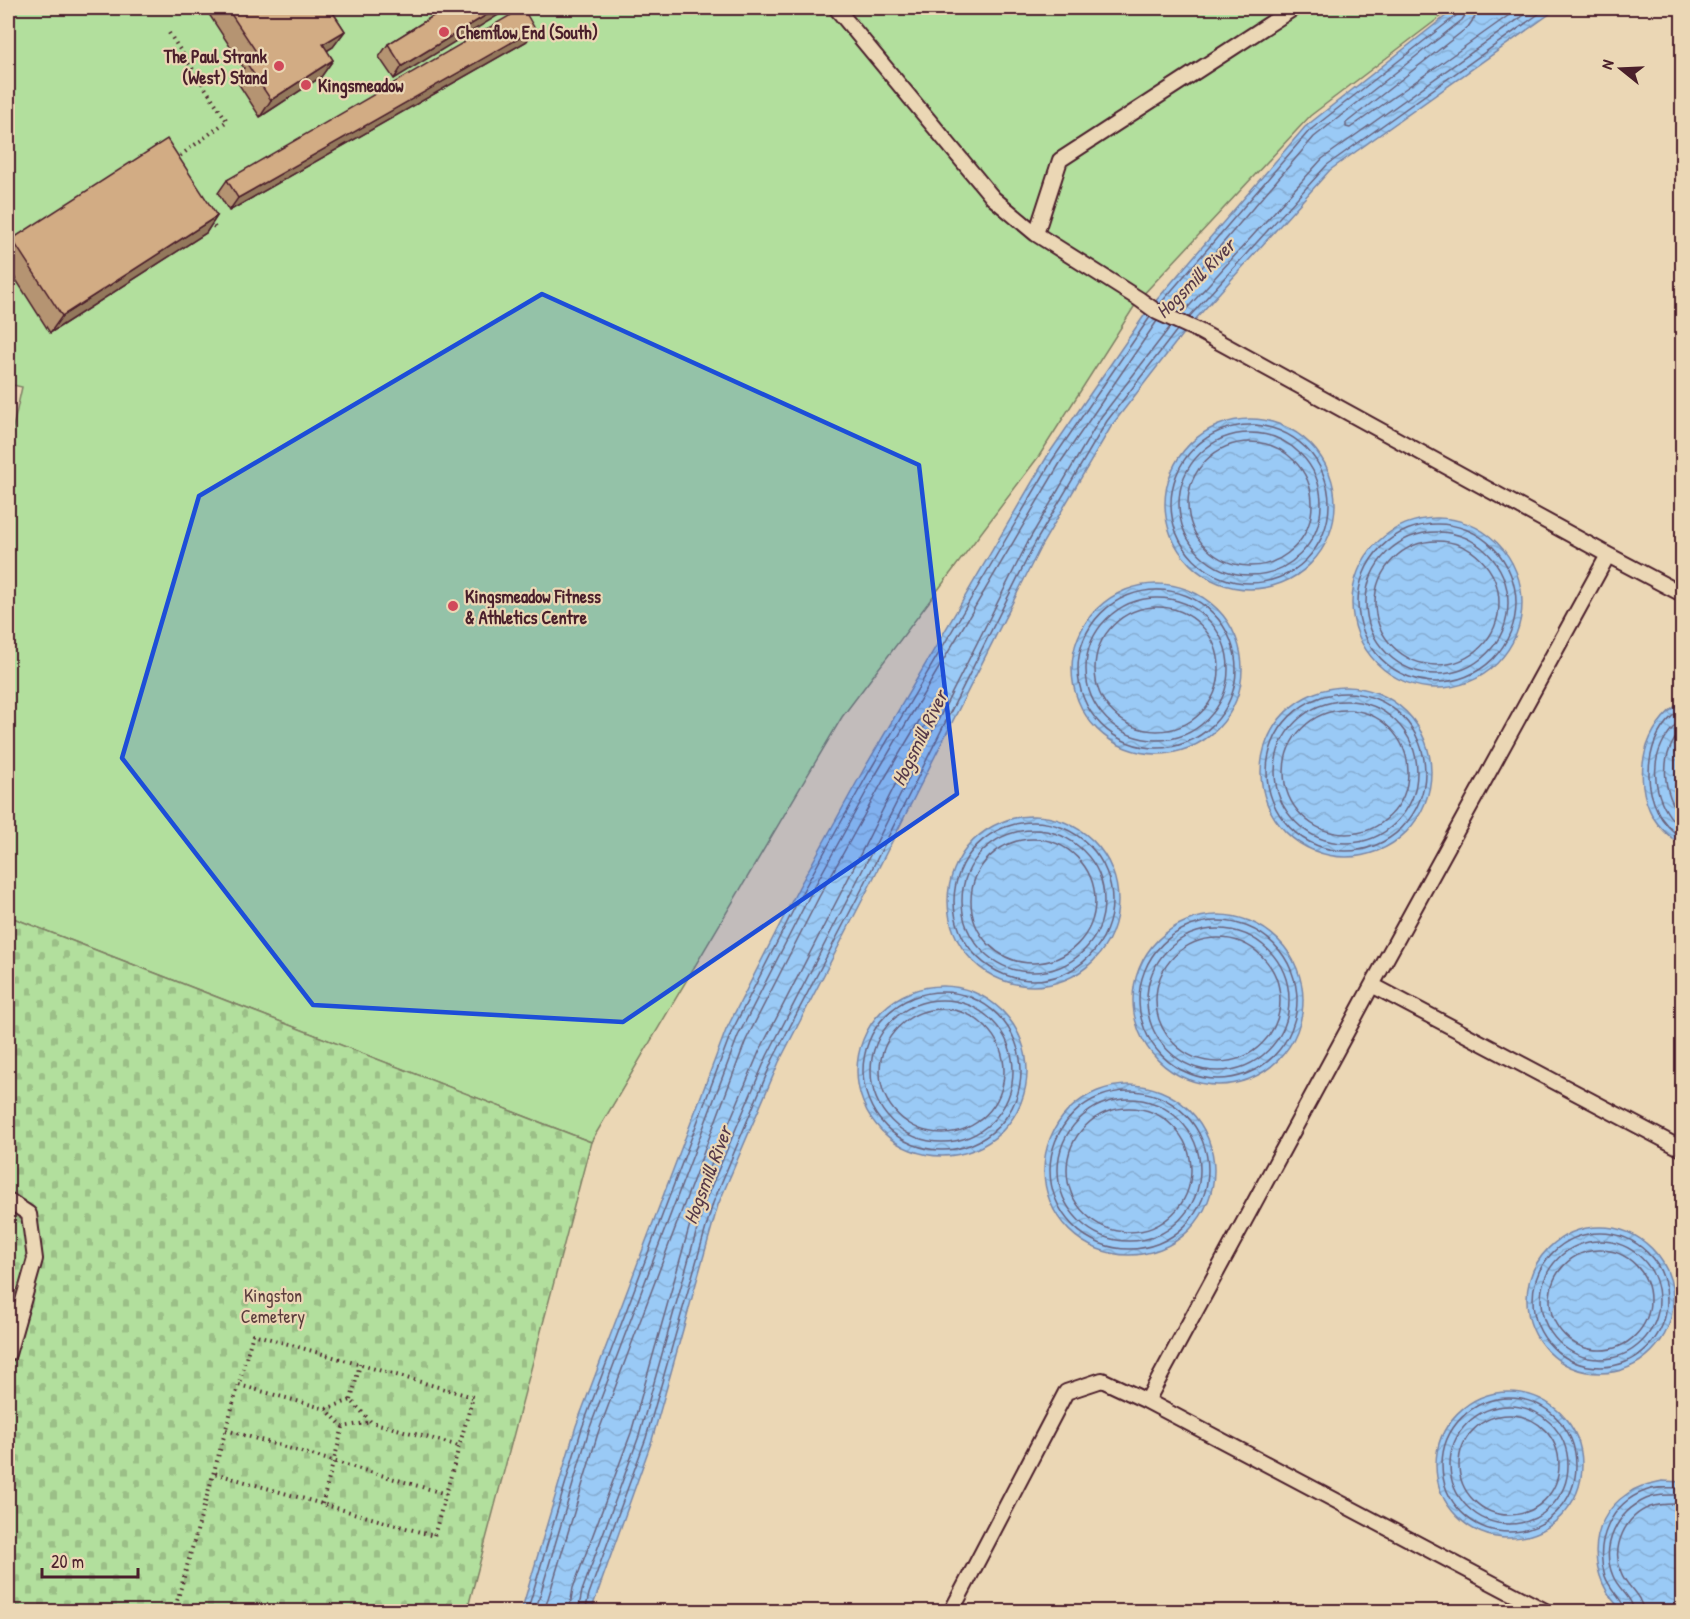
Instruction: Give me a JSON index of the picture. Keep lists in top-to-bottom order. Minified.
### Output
{"water":["Hogsmill River"],"parks":["Kingston Cemetery"],"places":["Chemflow End (South)","The Paul Strank (West) Stand","Kingsmeadow","Kingsmeadow Fitness & Athletics Centre"],"scale_bar":"20 m","north":"left"}
